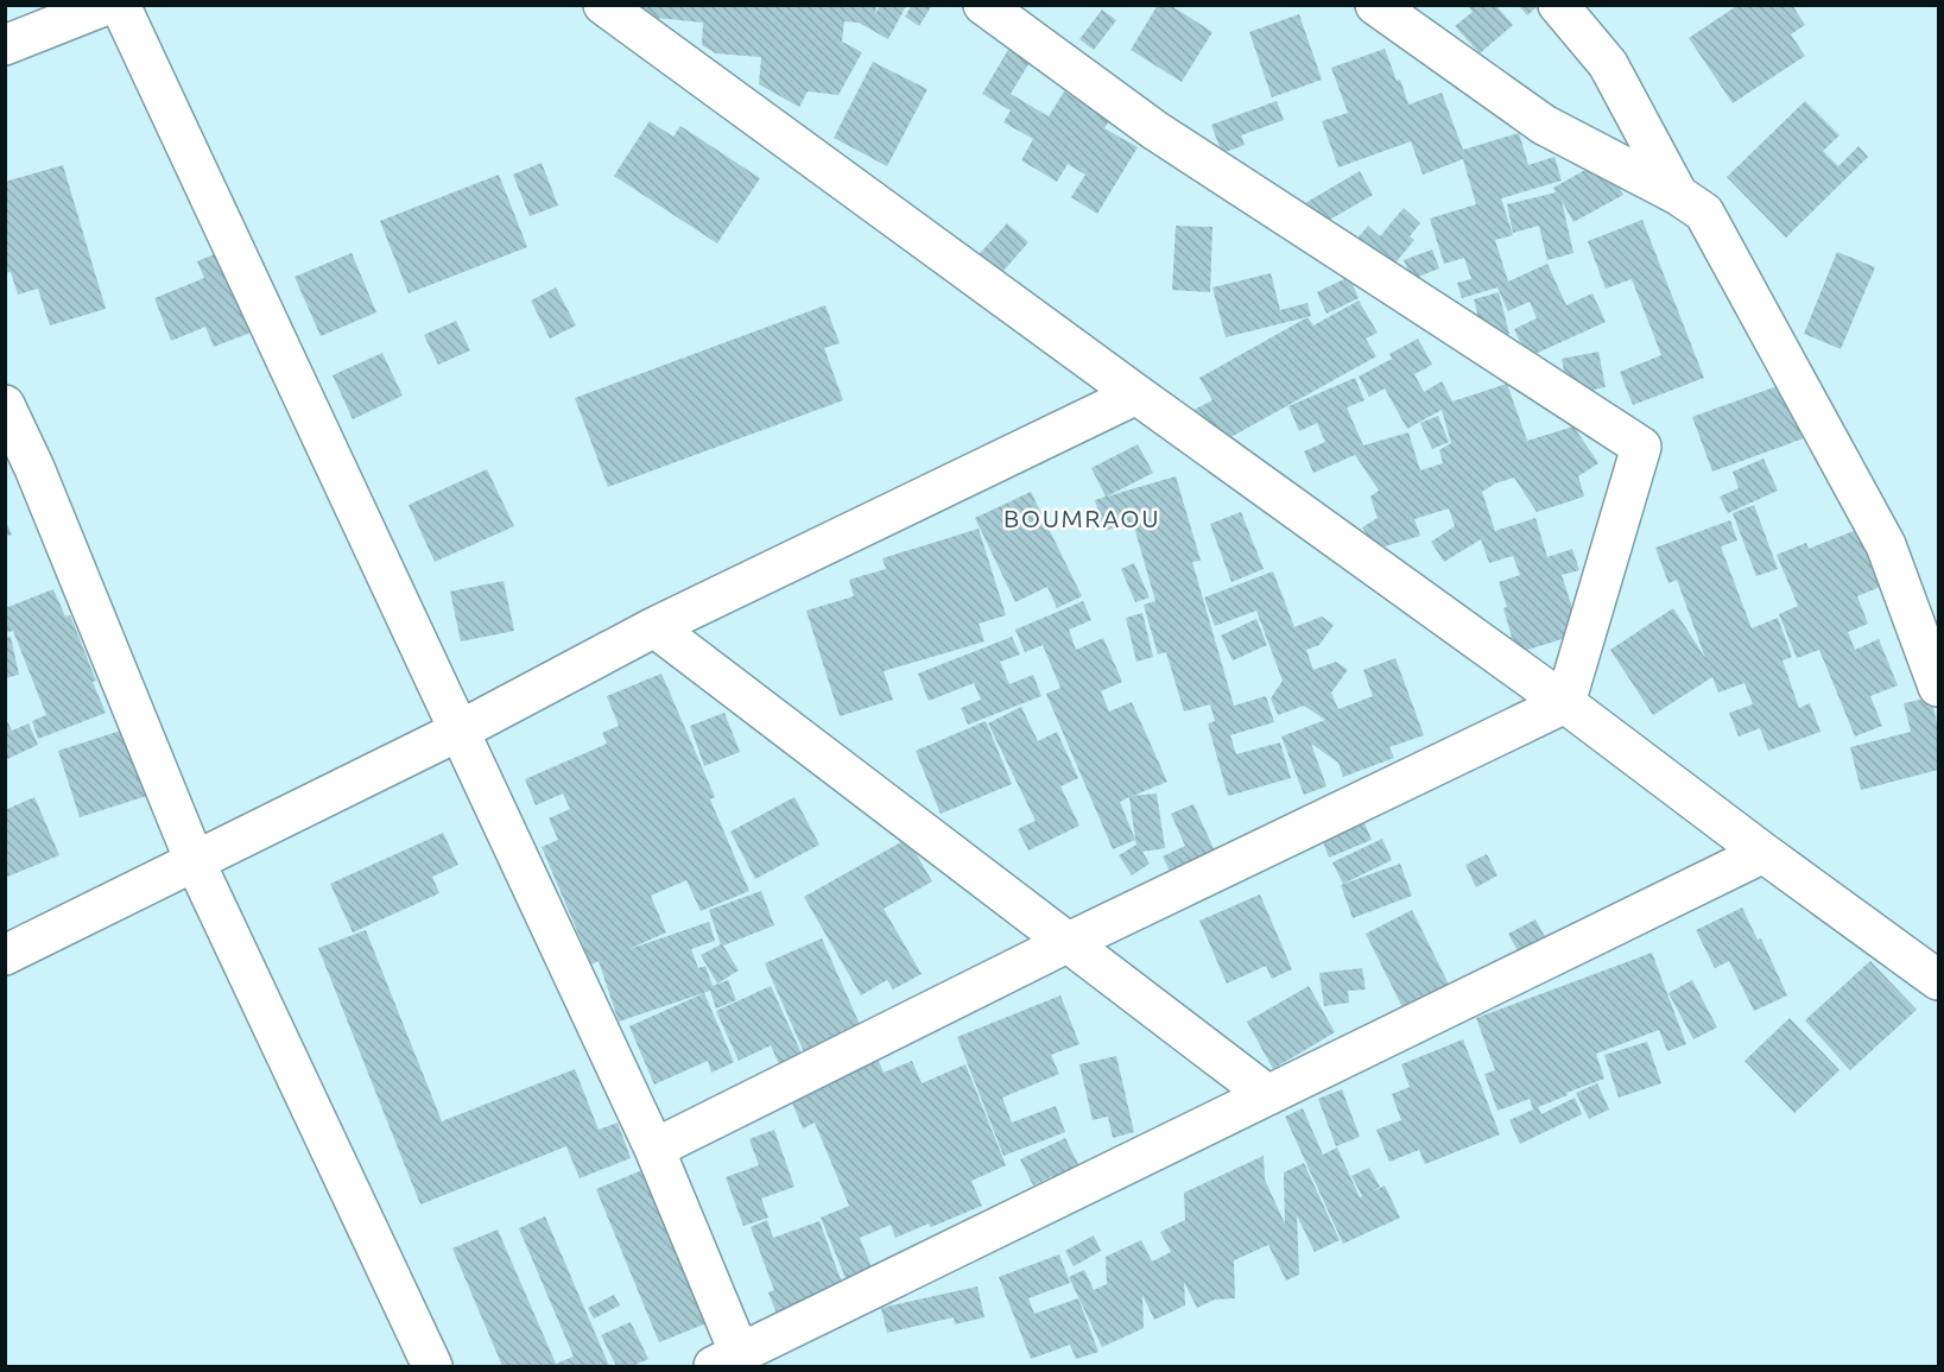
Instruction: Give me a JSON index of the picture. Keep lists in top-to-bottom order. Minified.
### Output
{"districts":["BOUMRAOU"]}
